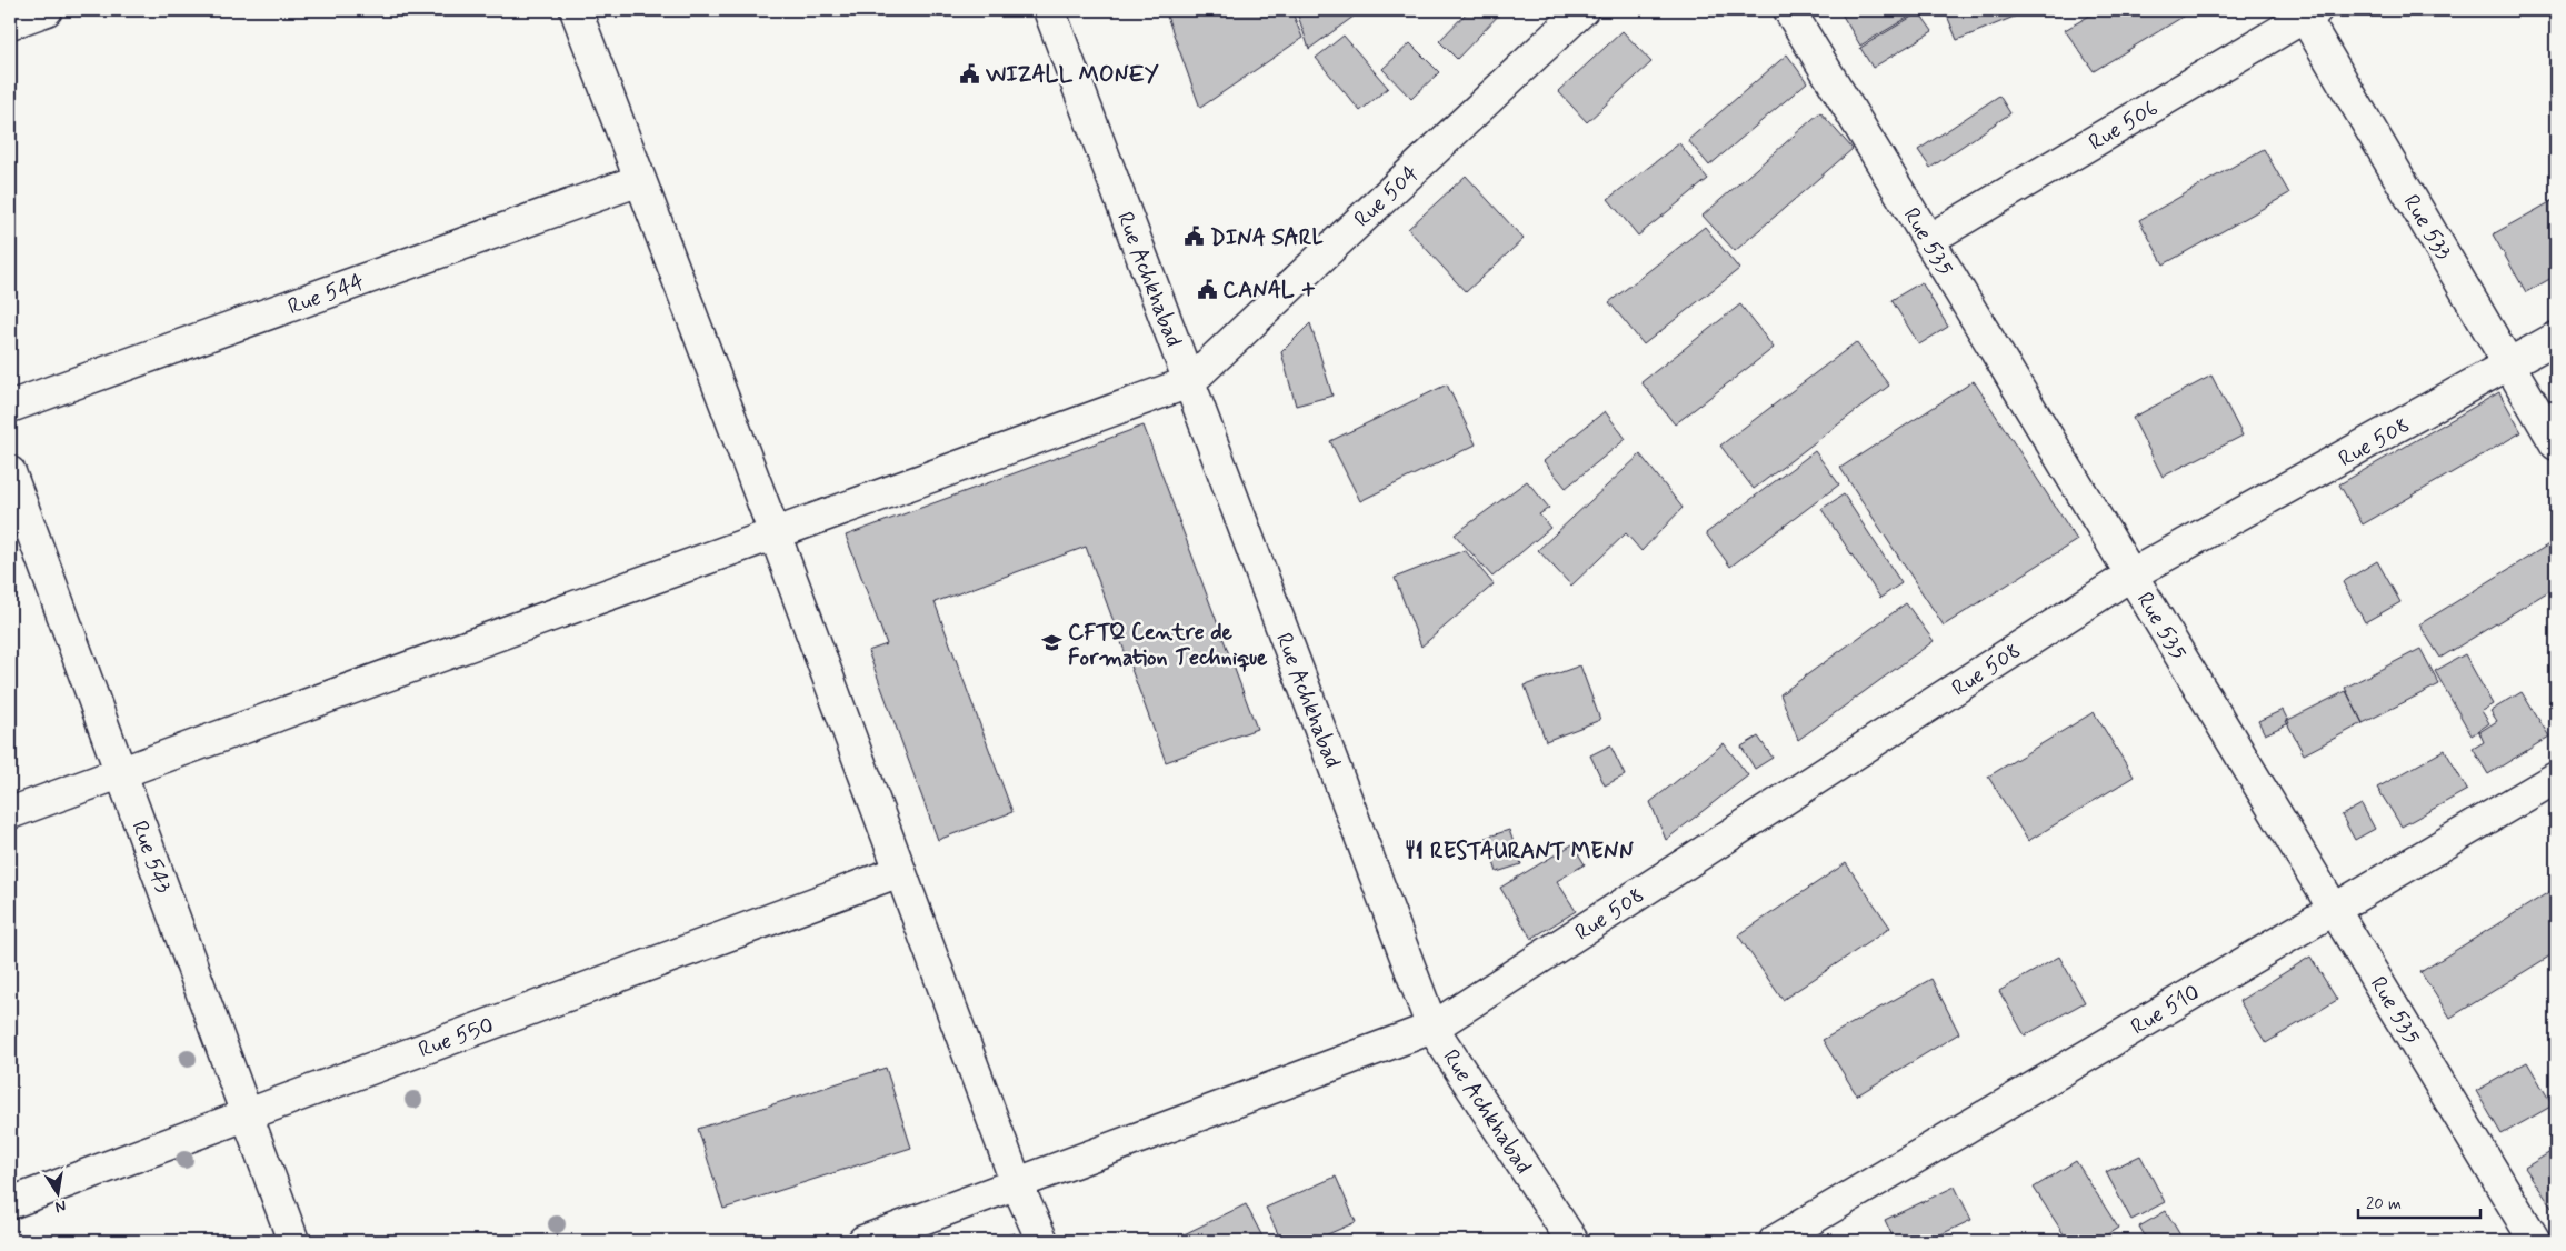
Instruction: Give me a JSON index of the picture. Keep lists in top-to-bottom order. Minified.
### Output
{"streets":{"street":["Rue 506","Rue 504","Rue 533","Rue 535","Rue Achkhabad","Rue 544","Rue 508","Rue 543","Rue 510","Rue 550"]},"crossings":[["Rue 506","Rue 533"],["Rue 506","Rue 535"],["Rue 504","Rue Achkhabad"],["Rue 533","Rue 508"],["Rue 535","Rue 508"],["Rue 535","Rue 510"],["Rue Achkhabad","Rue 508"],["Rue 543","Rue 550"]],"places":{"public building":["WIZALL MONEY","DINA SARL","CANAL +"],"school or university":["CFTQ Centre de Formation Technique"],"restaurant":["RESTAURANT MENN"]},"scale_bar":"20 m","north":"bottom"}
